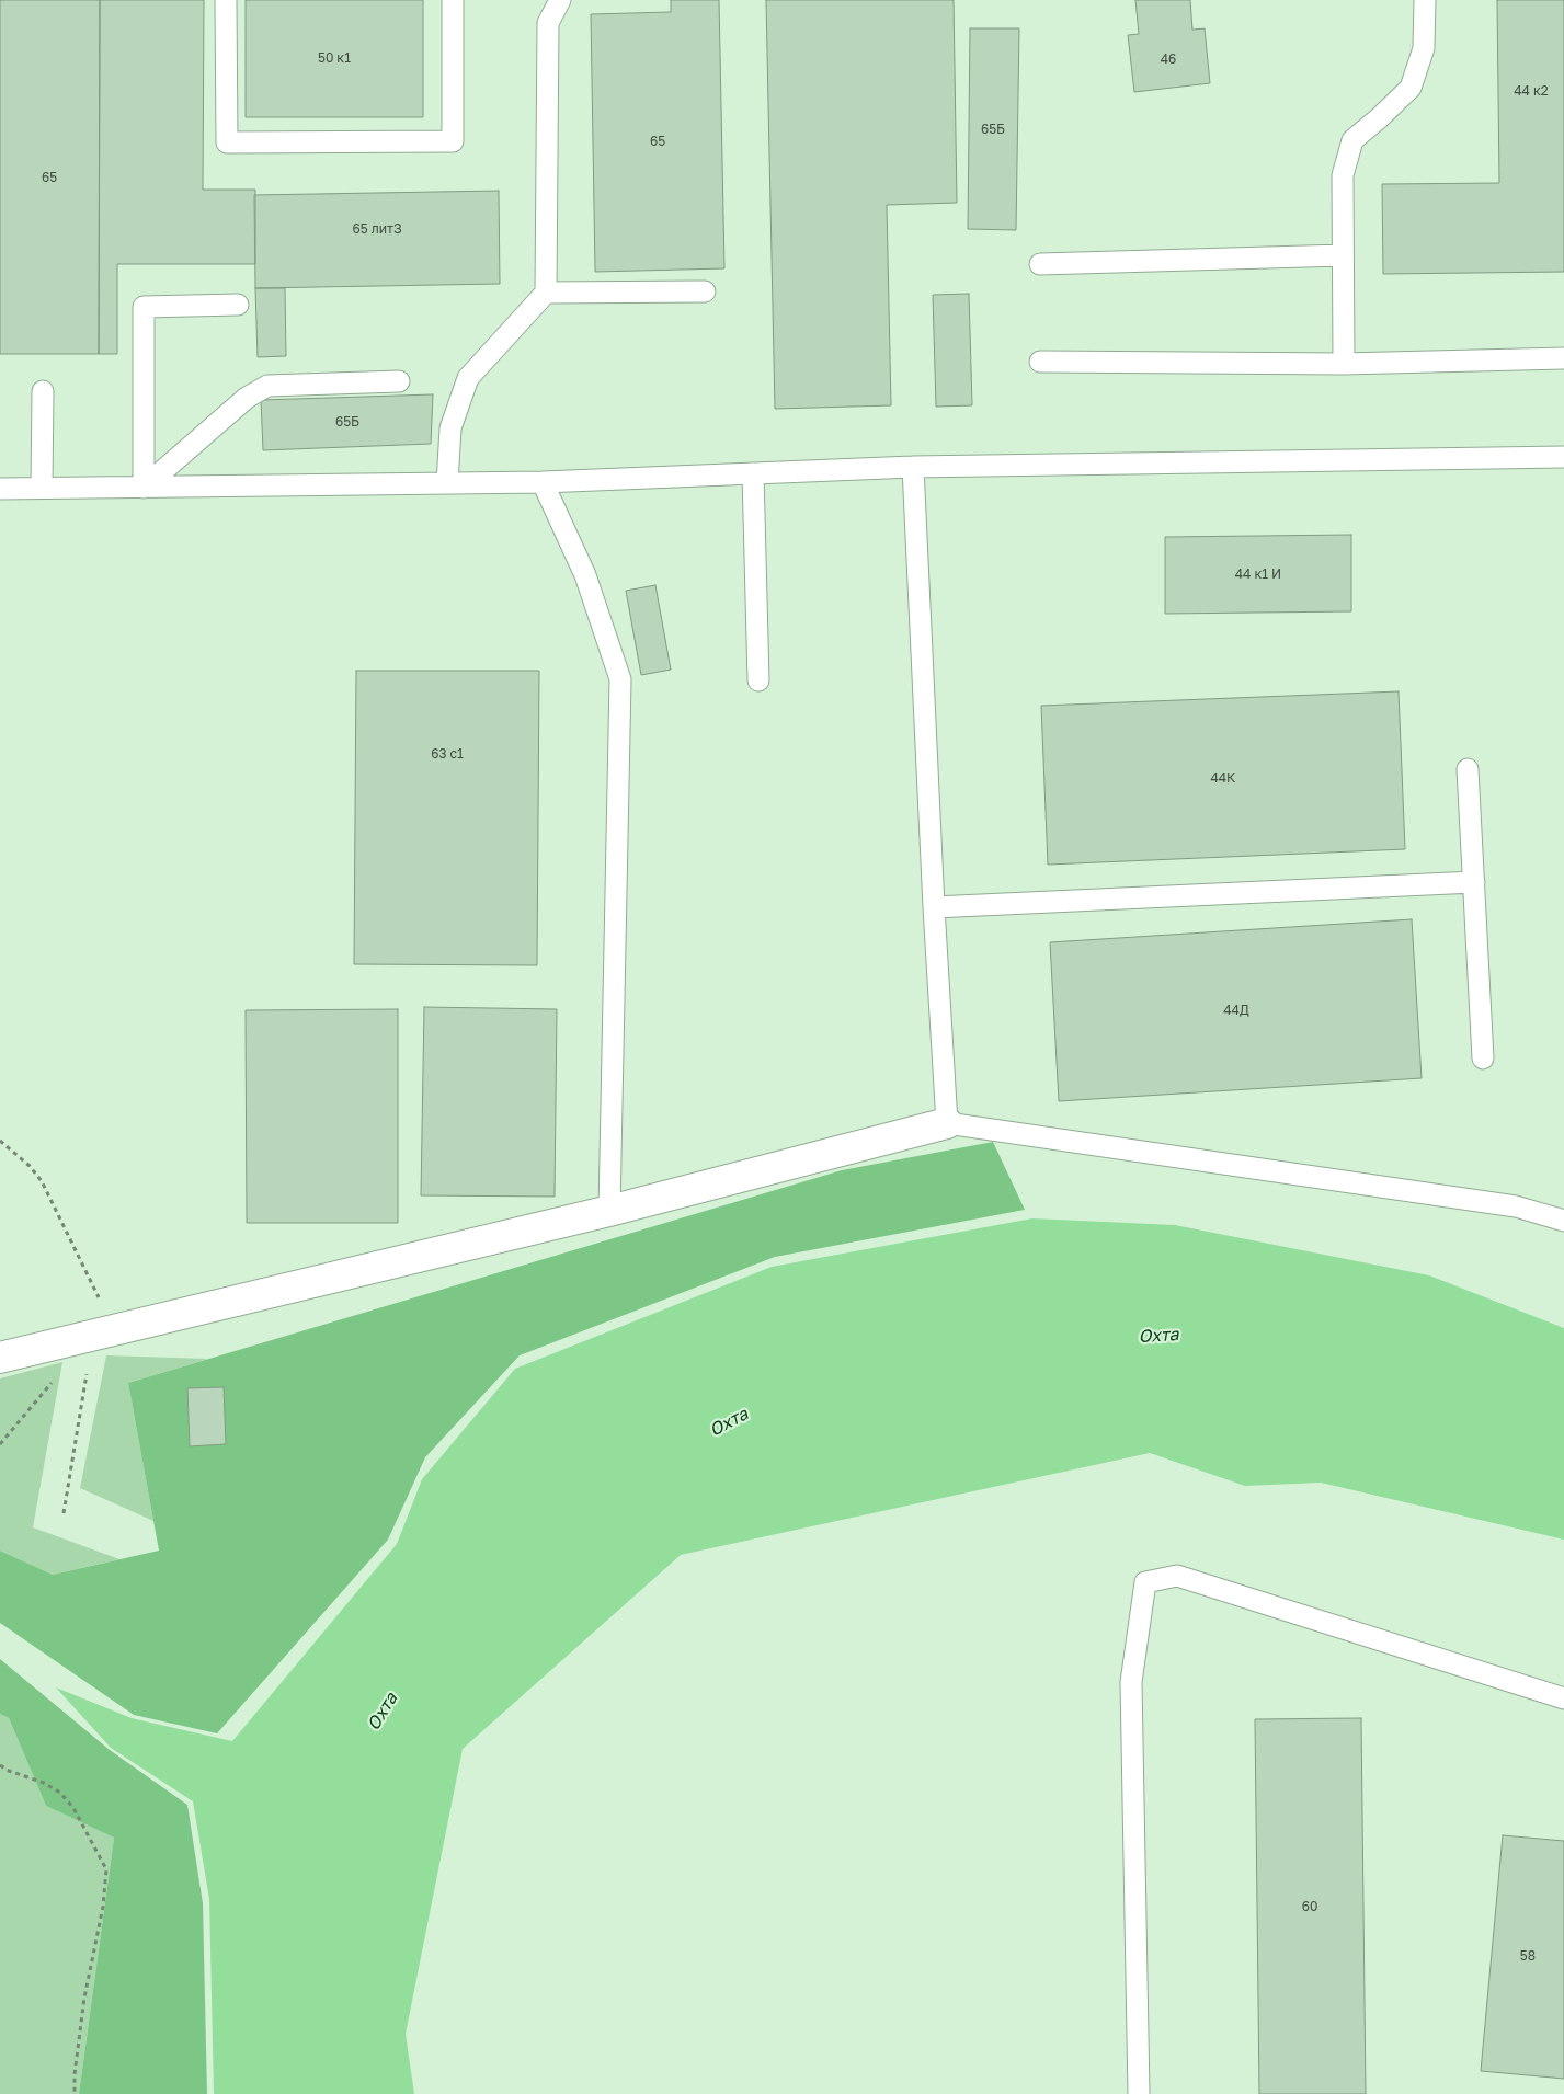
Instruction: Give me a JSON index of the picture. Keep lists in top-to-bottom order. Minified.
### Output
{"water":["Охта"],"house_numbers":["50 к1","46","44 к2","65Б","65","65","65 литЗ","65Б","44 к1 И","63 с1","44К","44Д","60","58"]}
